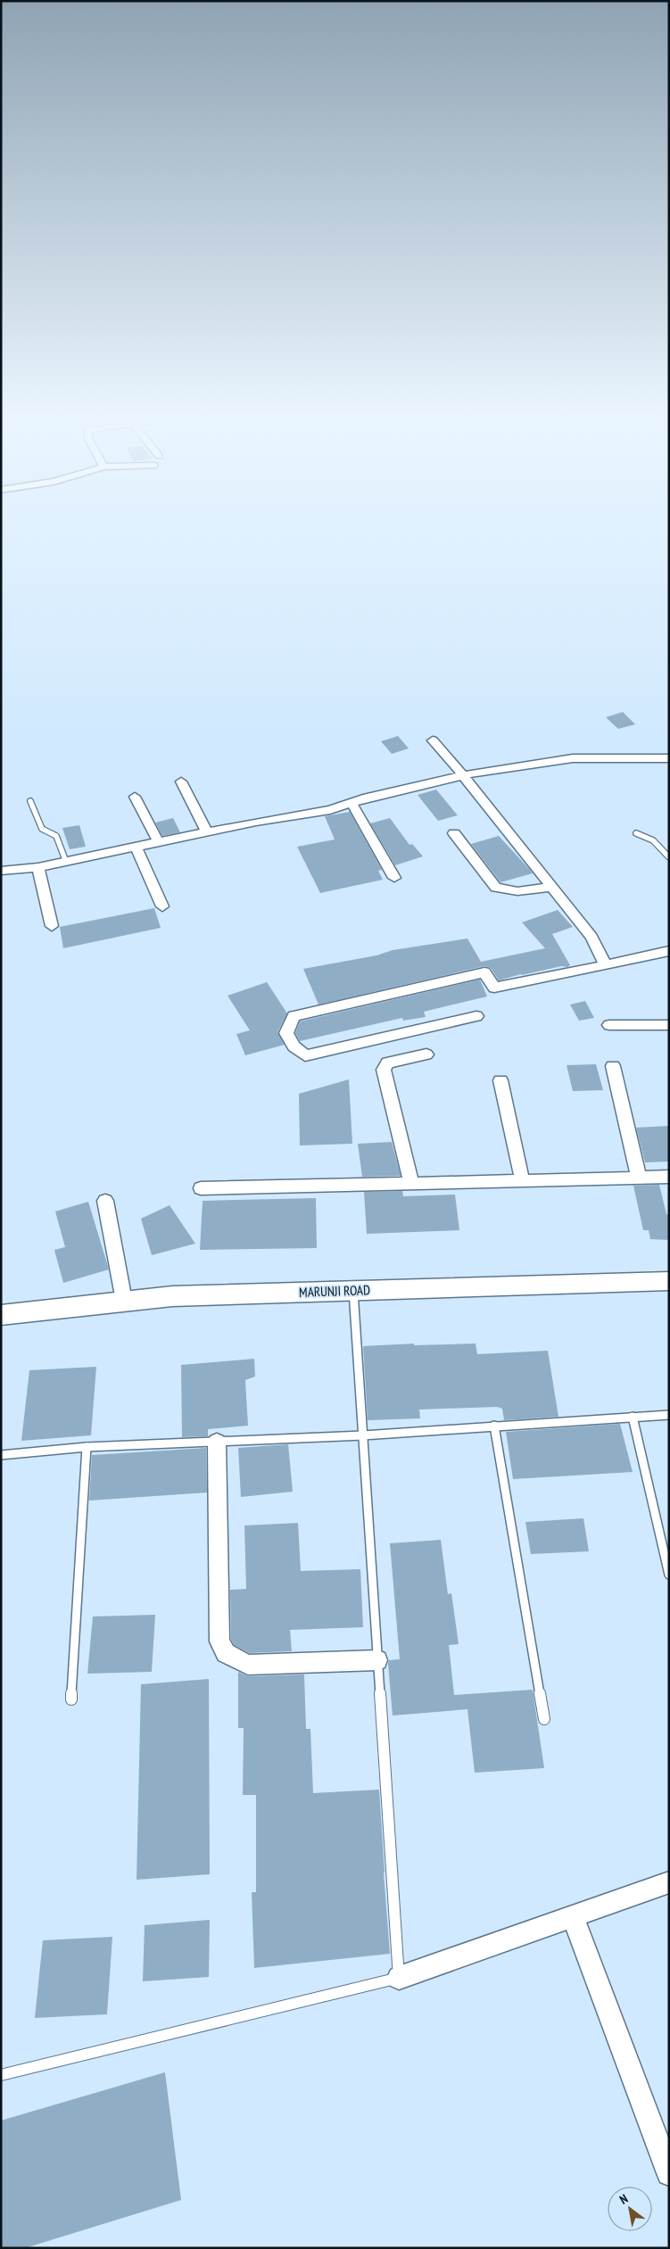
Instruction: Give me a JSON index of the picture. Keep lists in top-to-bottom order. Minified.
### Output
{"streets":{"street":["MARUNJI ROAD"]},"north":"top left"}
